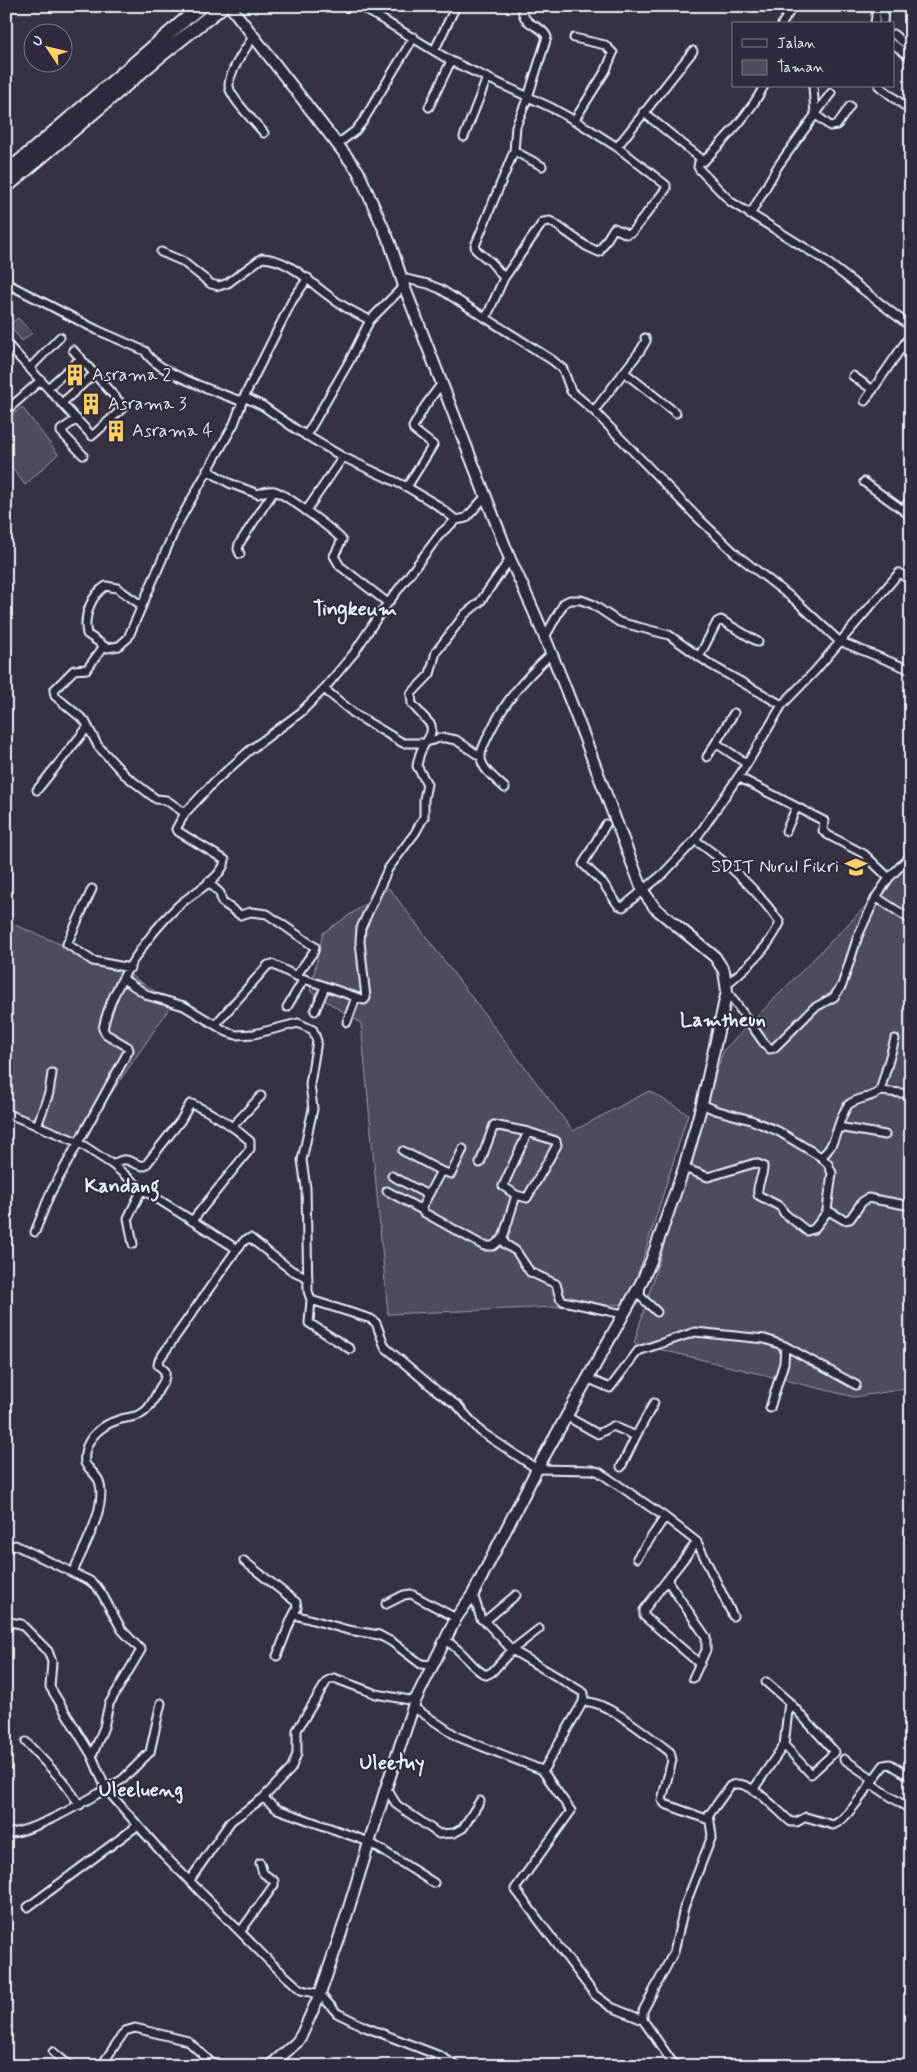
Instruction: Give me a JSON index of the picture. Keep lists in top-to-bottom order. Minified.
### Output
{"districts":["Tingkeum","Lamtheun","Kandang","Uleetuy","Uleelueng"],"places":{"building":["Asrama 2","Asrama 3","Asrama 4"],"school or university":["SDIT Nurul Fikri"]},"legend":["Jalan","Taman"],"north":"top left"}
